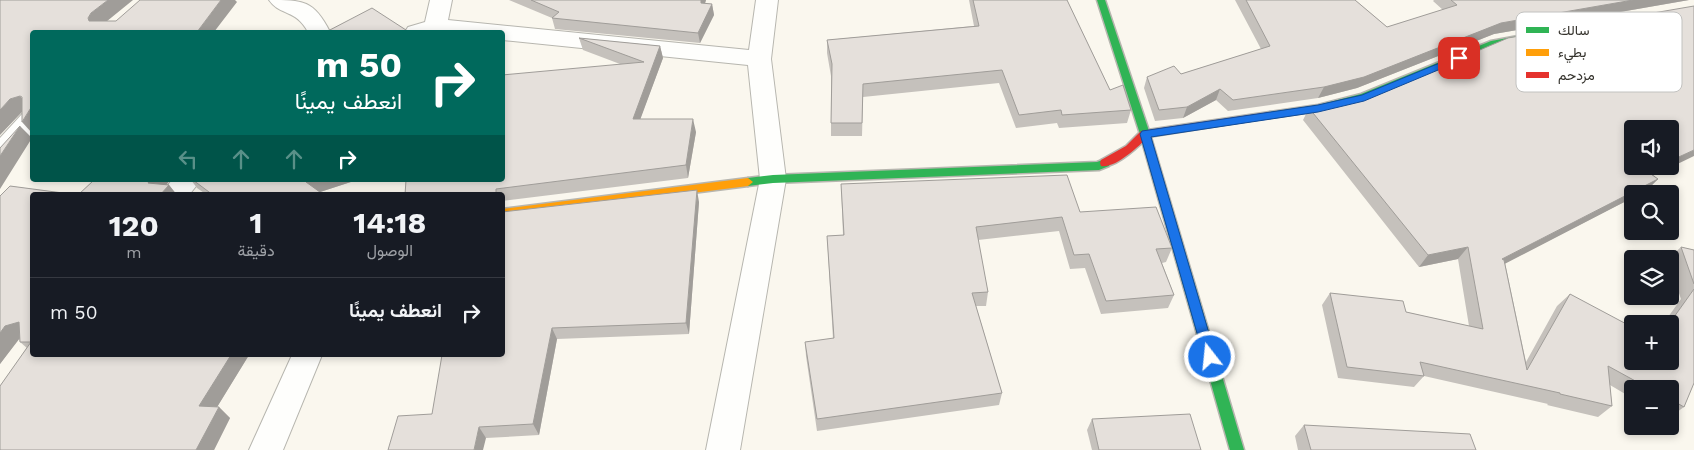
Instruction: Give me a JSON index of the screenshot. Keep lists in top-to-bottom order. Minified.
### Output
{"legend":["سالك","بطيء","مزدحم"],"page":{"turn":["50 m","انعطف يمينًا"],"map_buttons":["+","−"],"eta":["14:18","الوصول","1","دقيقة","120","m"],"list":[{"name":"انعطف يمينًا","value":"50 m"}]}}
